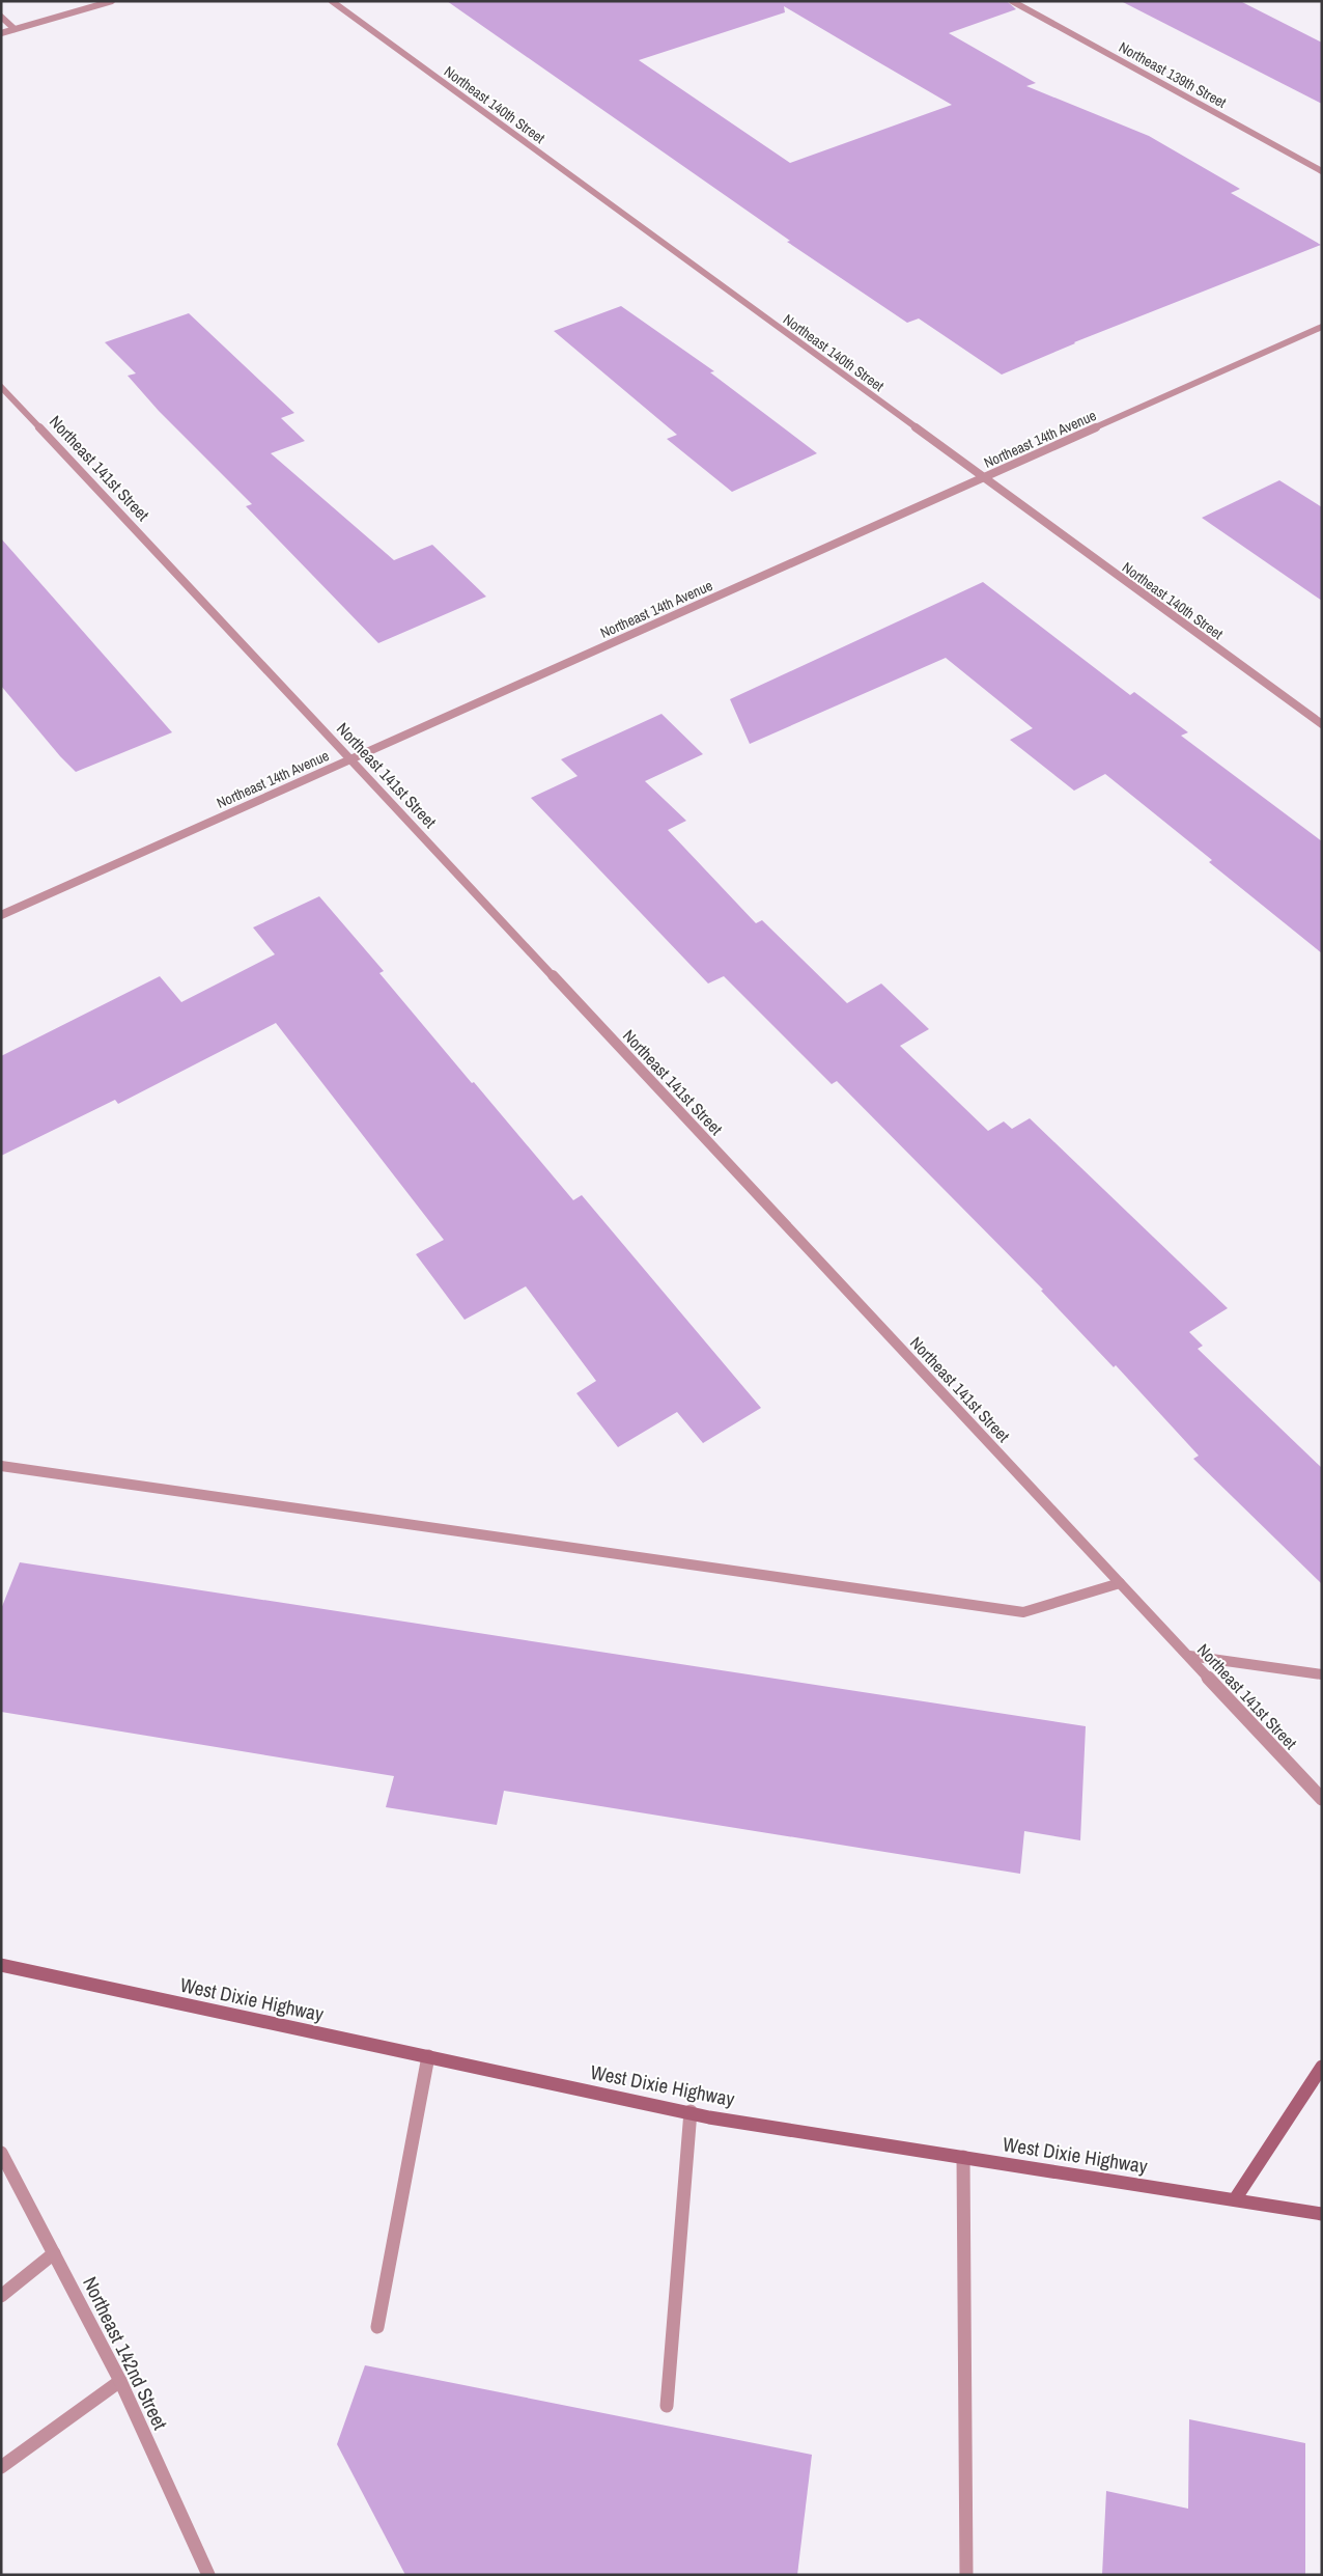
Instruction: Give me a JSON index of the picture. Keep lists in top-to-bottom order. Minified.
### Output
{"streets":{"main road":["West Dixie Highway"],"street":["Northeast 139th Street","Northeast 140th Street","Northeast 14th Avenue","Northeast 141st Street","Northeast 142nd Street"]},"crossings":[["Northeast 140th Street","Northeast 14th Avenue"],["Northeast 14th Avenue","Northeast 141st Street"]]}
